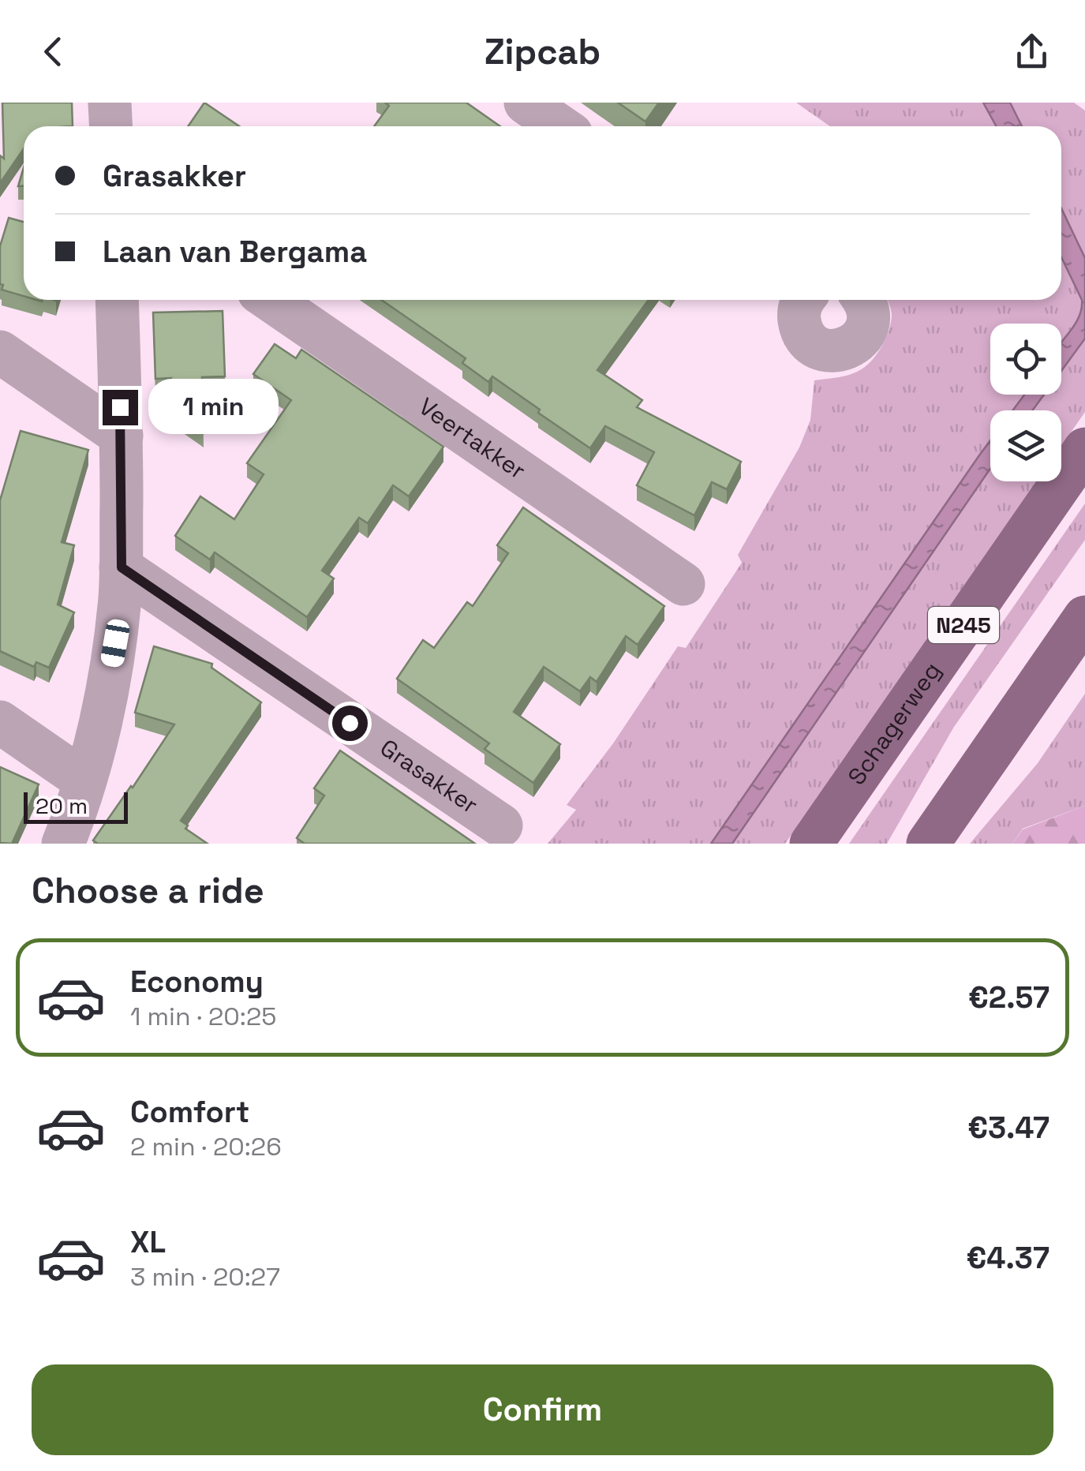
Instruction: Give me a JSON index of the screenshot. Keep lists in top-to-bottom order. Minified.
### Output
{"streets":{"main road":["N245","Schagerweg"],"street":["Veertakker","Grasakker"]},"scale_bar":"20 m","page":{"header":"Zipcab","banner":["Grasakker","Laan van Bergama"],"bubble":"1 min","scale":"20 m","heading":"Choose a ride","list":[{"name":"Economy","note":"1 min · 20:25","value":"€2.57"},{"name":"Comfort","note":"2 min · 20:26","value":"€3.47"},{"name":"XL","note":"3 min · 20:27","value":"€4.37"}],"buttons":"Confirm"}}
